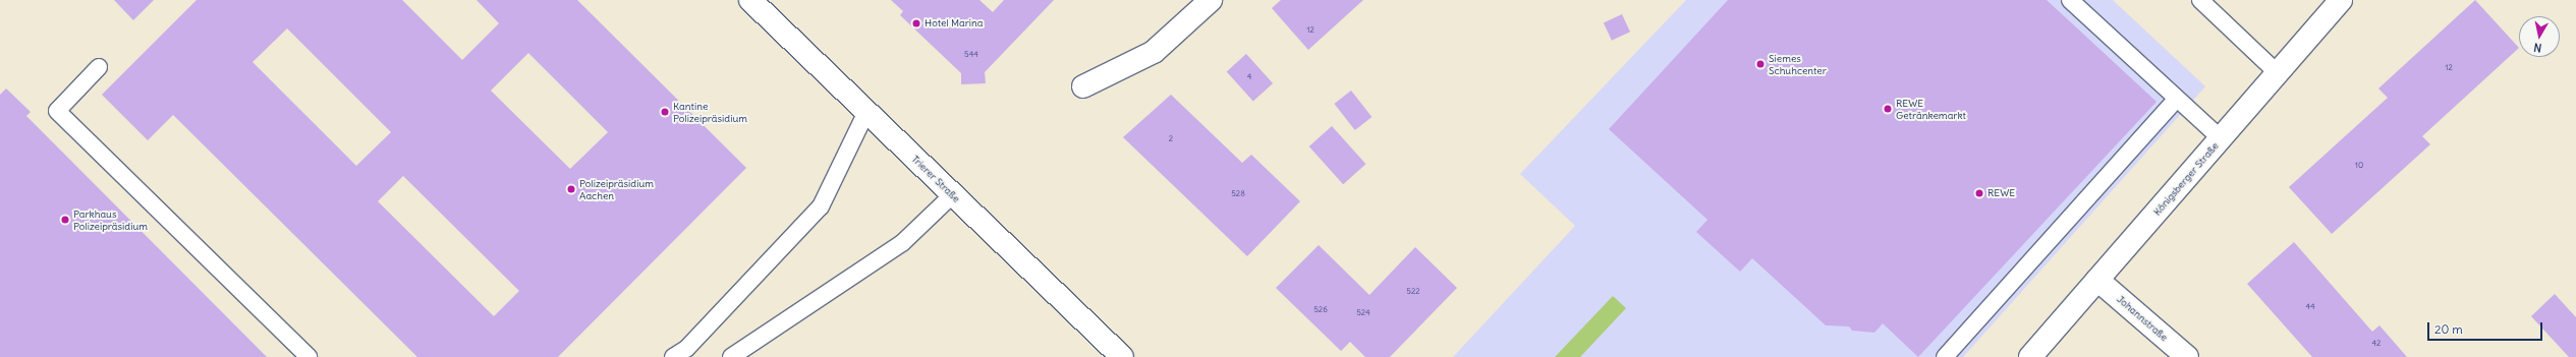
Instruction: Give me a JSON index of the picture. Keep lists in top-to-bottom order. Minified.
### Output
{"streets":{"street":["Trierer Straße","Königsberger Straße","Johannstraße"]},"crossings":[["Königsberger Straße","Johannstraße"]],"places":["Hotel Marina","Siemes Schuhcenter","REWE Getränkemarkt","Kantine Polizeipräsidium","Polizeipräsidium Aachen","REWE","Parkhaus Polizeipräsidium"],"house_numbers":["12","544","12","4","2","10","528","522","44","526","524","42"],"scale_bar":"20 m","north":"bottom"}
